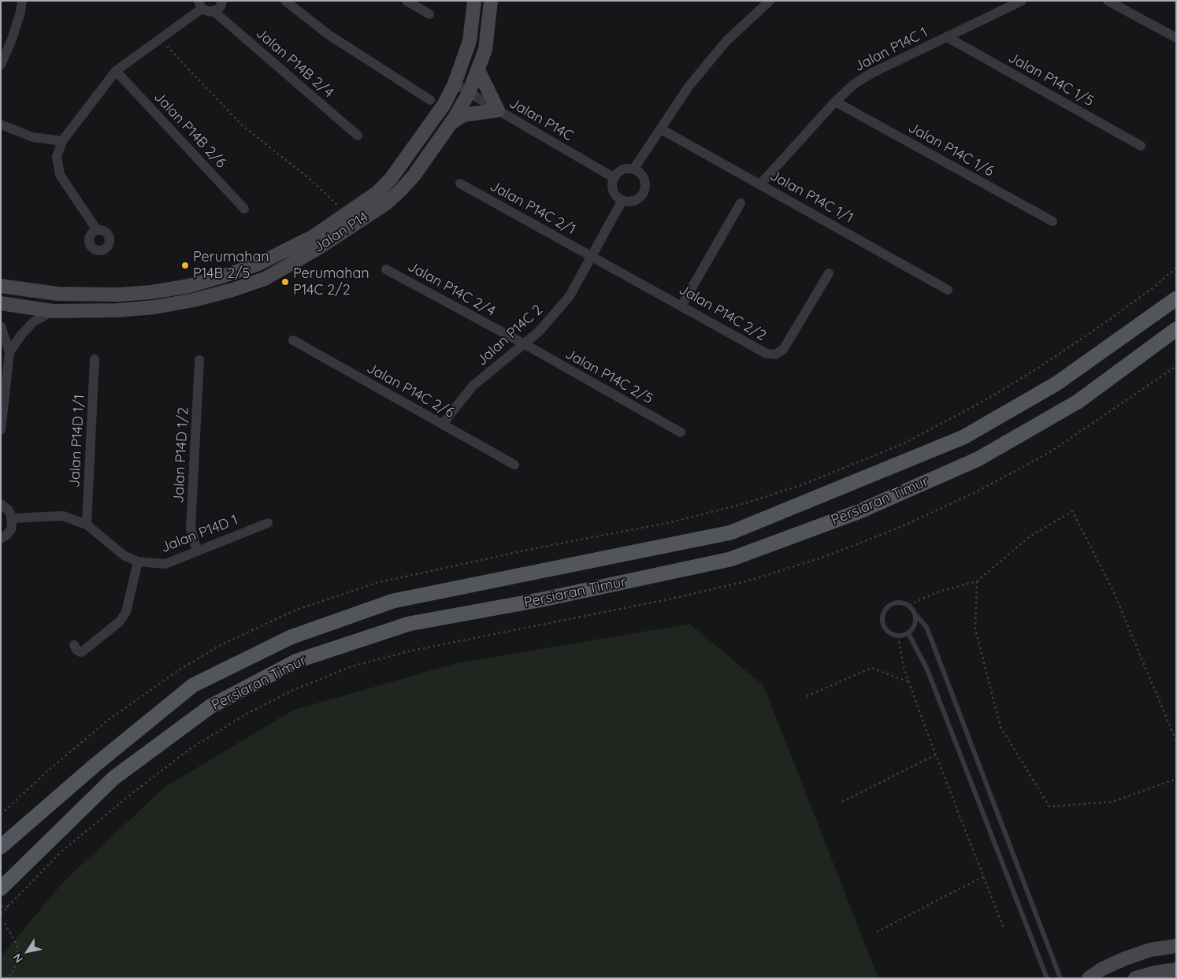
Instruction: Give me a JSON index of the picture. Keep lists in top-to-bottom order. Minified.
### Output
{"streets":{"main road":["Jalan P14","Persiaran Timur"],"street":["Jalan P14C 1","Jalan P14B 2/4","Jalan P14C 1/5","Jalan P14C","Jalan P14B 2/6","Jalan P14C 1/6","Jalan P14C 1/1","Jalan P14C 2/1","Jalan P14C 2/4","Jalan P14C 2/2","Jalan P14C 2","Jalan P14C 2/5","Jalan P14C 2/6","Jalan P14D 1/1","Jalan P14D 1/2","Jalan P14D 1"]},"crossings":[["Jalan P14C 1","Jalan P14C 1/5"],["Jalan P14C 1","Jalan P14C 1/6"],["Jalan P14C 1","Jalan P14C 1/1"],["Jalan P14C","Jalan P14"],["Jalan P14C","Jalan P14C 2"],["Jalan P14C 2/1","Jalan P14C 2/2"],["Jalan P14C 2/1","Jalan P14C 2"],["Jalan P14C 2/4","Jalan P14C 2"],["Jalan P14C 2/4","Jalan P14C 2/5"],["Jalan P14C 2/2","Jalan P14C 2"],["Jalan P14C 2","Jalan P14C 2/5"],["Jalan P14C 2","Jalan P14C 2/6"],["Jalan P14D 1/1","Jalan P14D 1"],["Jalan P14D 1/2","Jalan P14D 1"]],"places":["Perumahan P14B 2/5","Perumahan P14C 2/2"],"north":"bottom left"}
